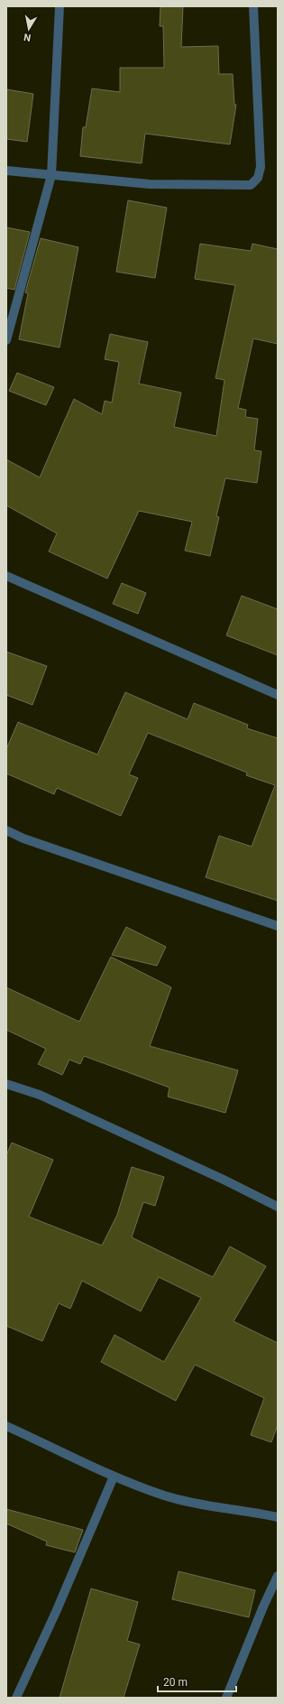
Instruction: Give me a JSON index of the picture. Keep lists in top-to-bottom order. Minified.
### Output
{"scale_bar":"20 m","north":"bottom"}
